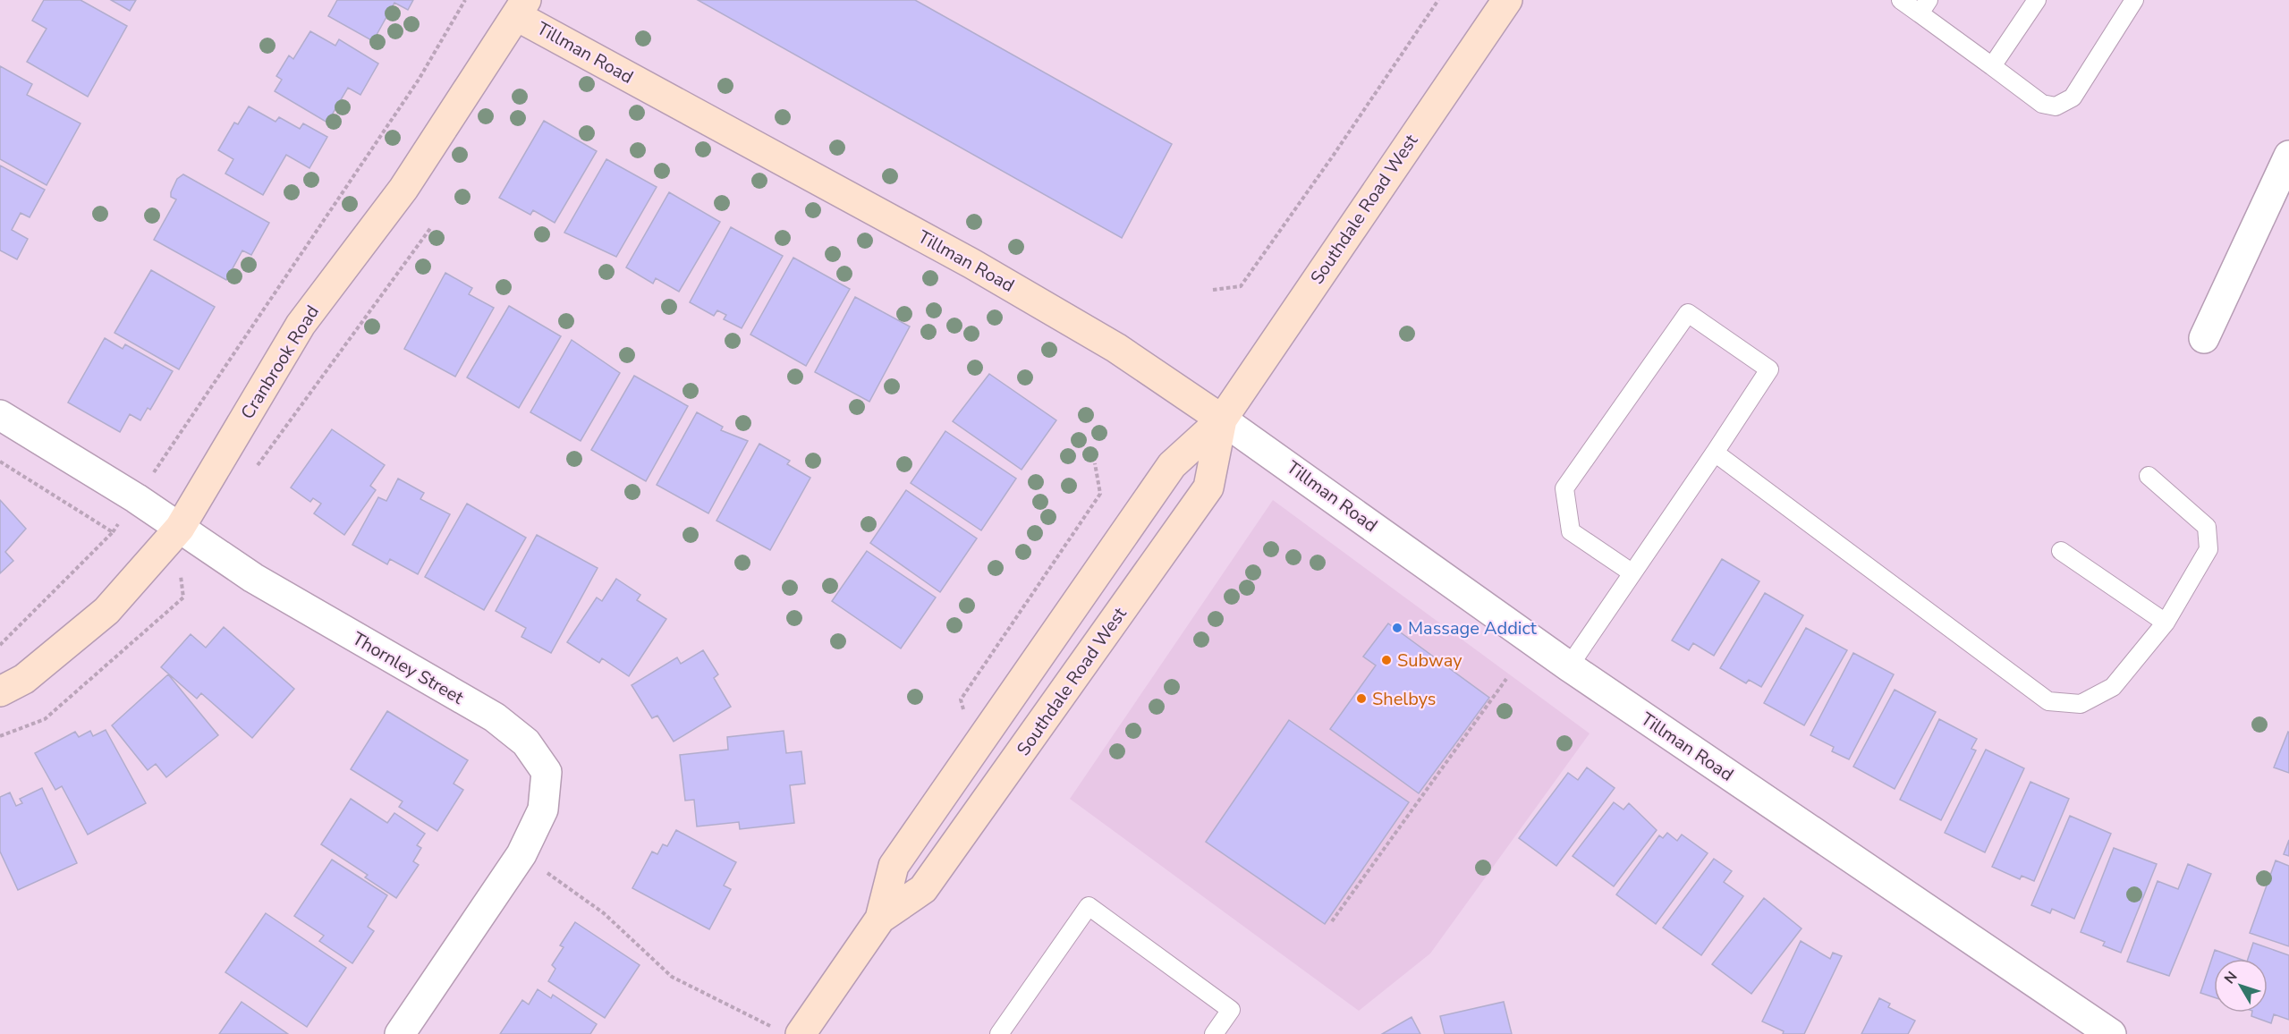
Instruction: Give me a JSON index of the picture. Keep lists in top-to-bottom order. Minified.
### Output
{"streets":{"main road":["Tillman Road","Southdale Road West","Cranbrook Road"],"street":["Thornley Street"]},"crossings":[["Tillman Road","Southdale Road West"],["Tillman Road","Cranbrook Road"],["Cranbrook Road","Thornley Street"]],"places":["Massage Addict","Subway","Shelbys"],"north":"top left"}
